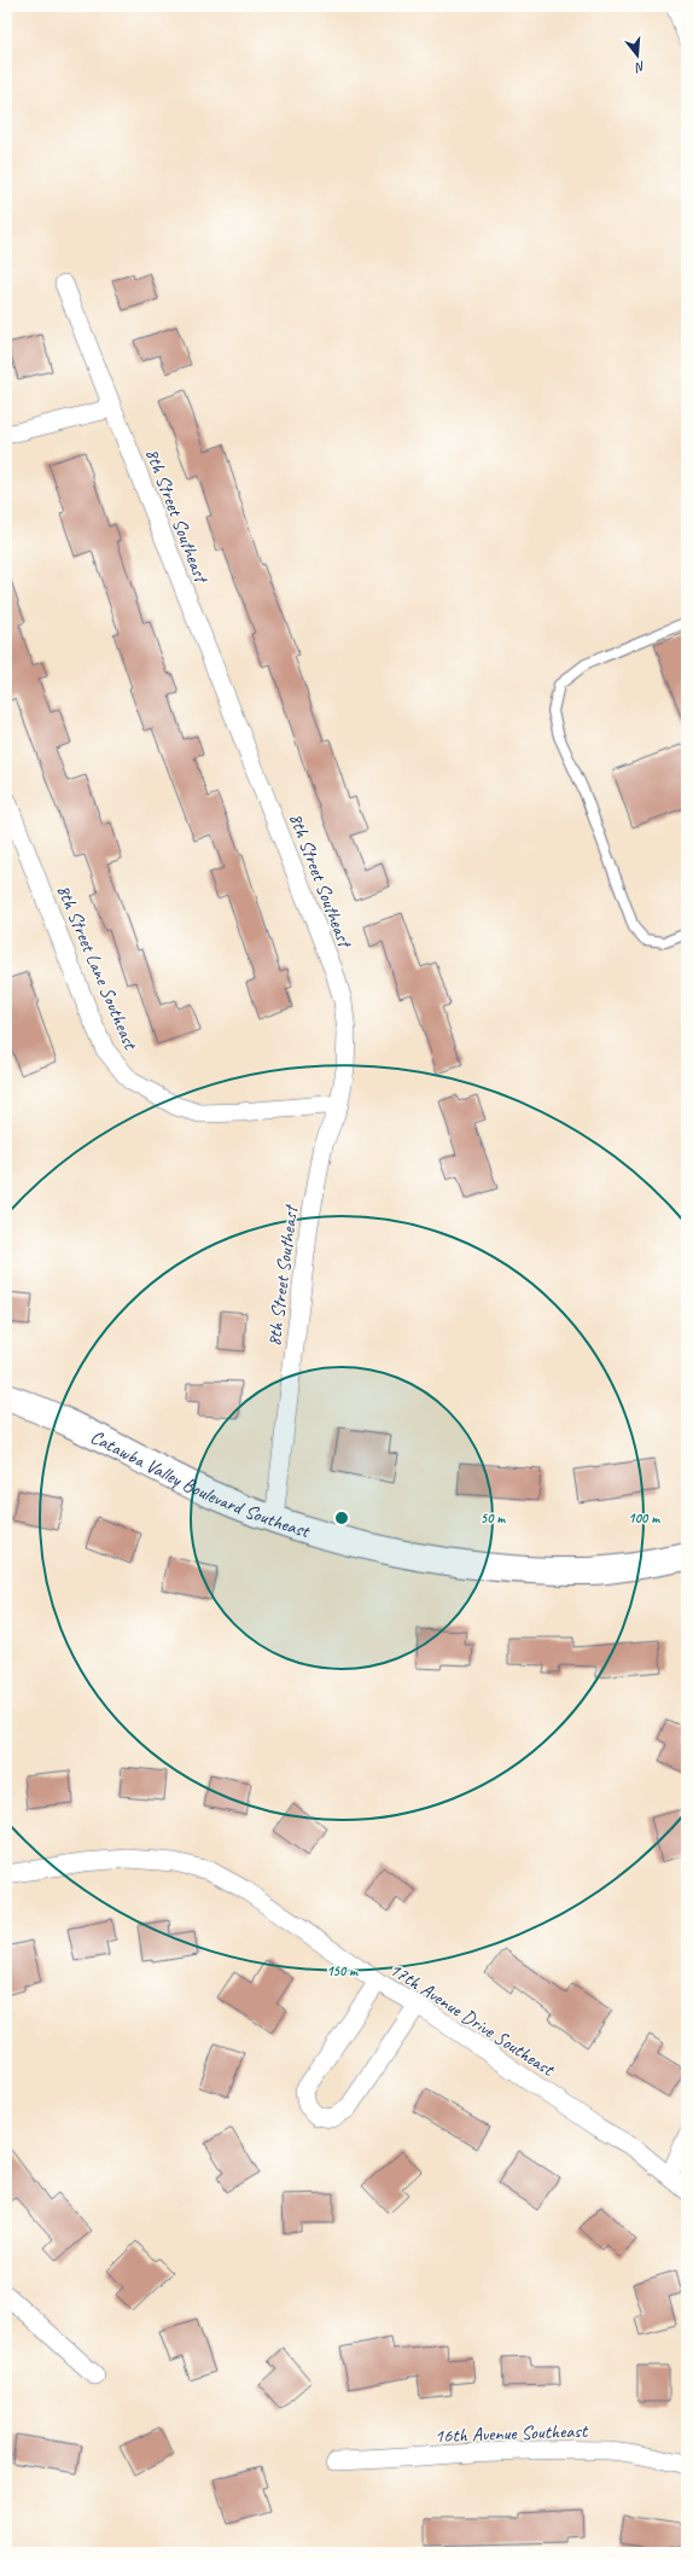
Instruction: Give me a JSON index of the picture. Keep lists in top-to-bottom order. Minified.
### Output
{"streets":{"street":["8th Street Southeast","8th Street Lane Southeast","Catawba Valley Boulevard Southeast","17th Avenue Drive Southeast","16th Avenue Southeast"]},"crossings":[["8th Street Southeast","8th Street Lane Southeast"],["8th Street Southeast","Catawba Valley Boulevard Southeast"]],"north":"bottom","rings":["50 m","100 m","150 m"]}
